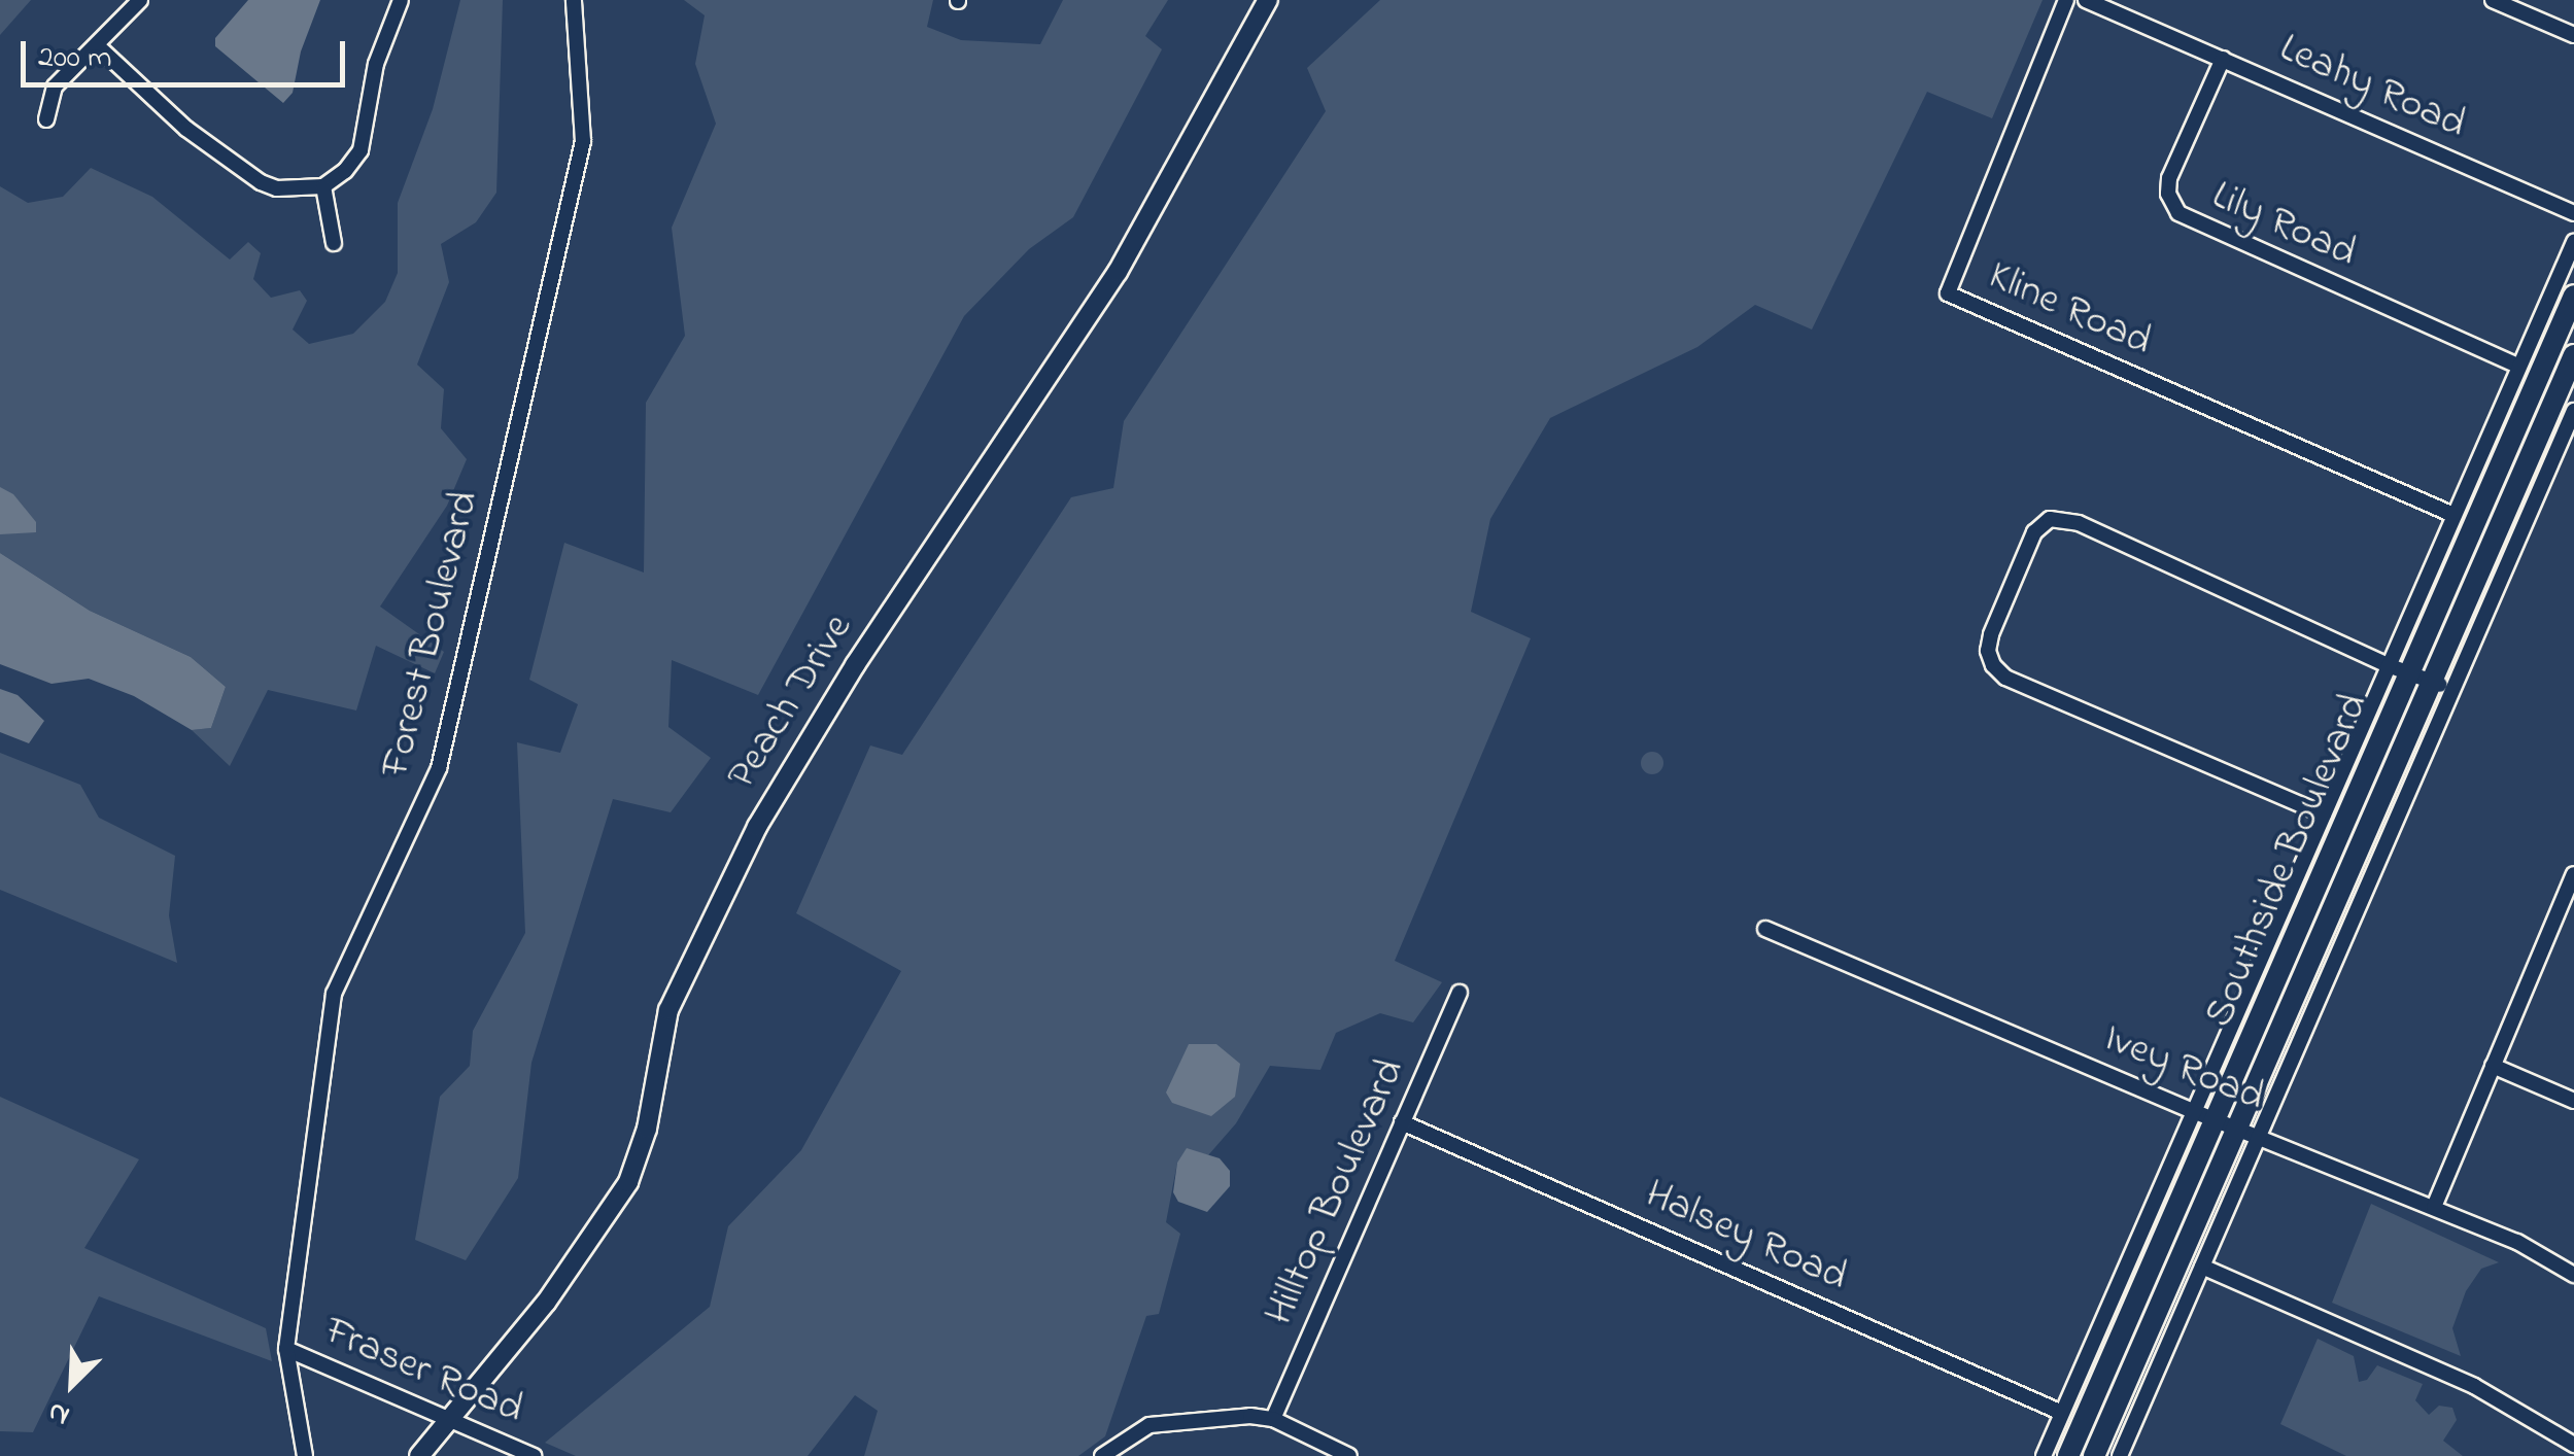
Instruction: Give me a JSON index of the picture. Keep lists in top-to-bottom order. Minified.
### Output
{"streets":{"highway":["Southside Boulevard"],"main road":["Peach Drive"],"street":["Leahy Road","Lily Road","Kline Road","Forest Boulevard","Ivey Road","Hilltop Boulevard","Halsey Road","Fraser Road"]},"crossings":[["Leahy Road","Lily Road"],["Forest Boulevard","Fraser Road"],["Peach Drive","Fraser Road"],["Southside Boulevard","Ivey Road"],["Hilltop Boulevard","Halsey Road"]],"scale_bar":"200 m","north":"bottom left"}
